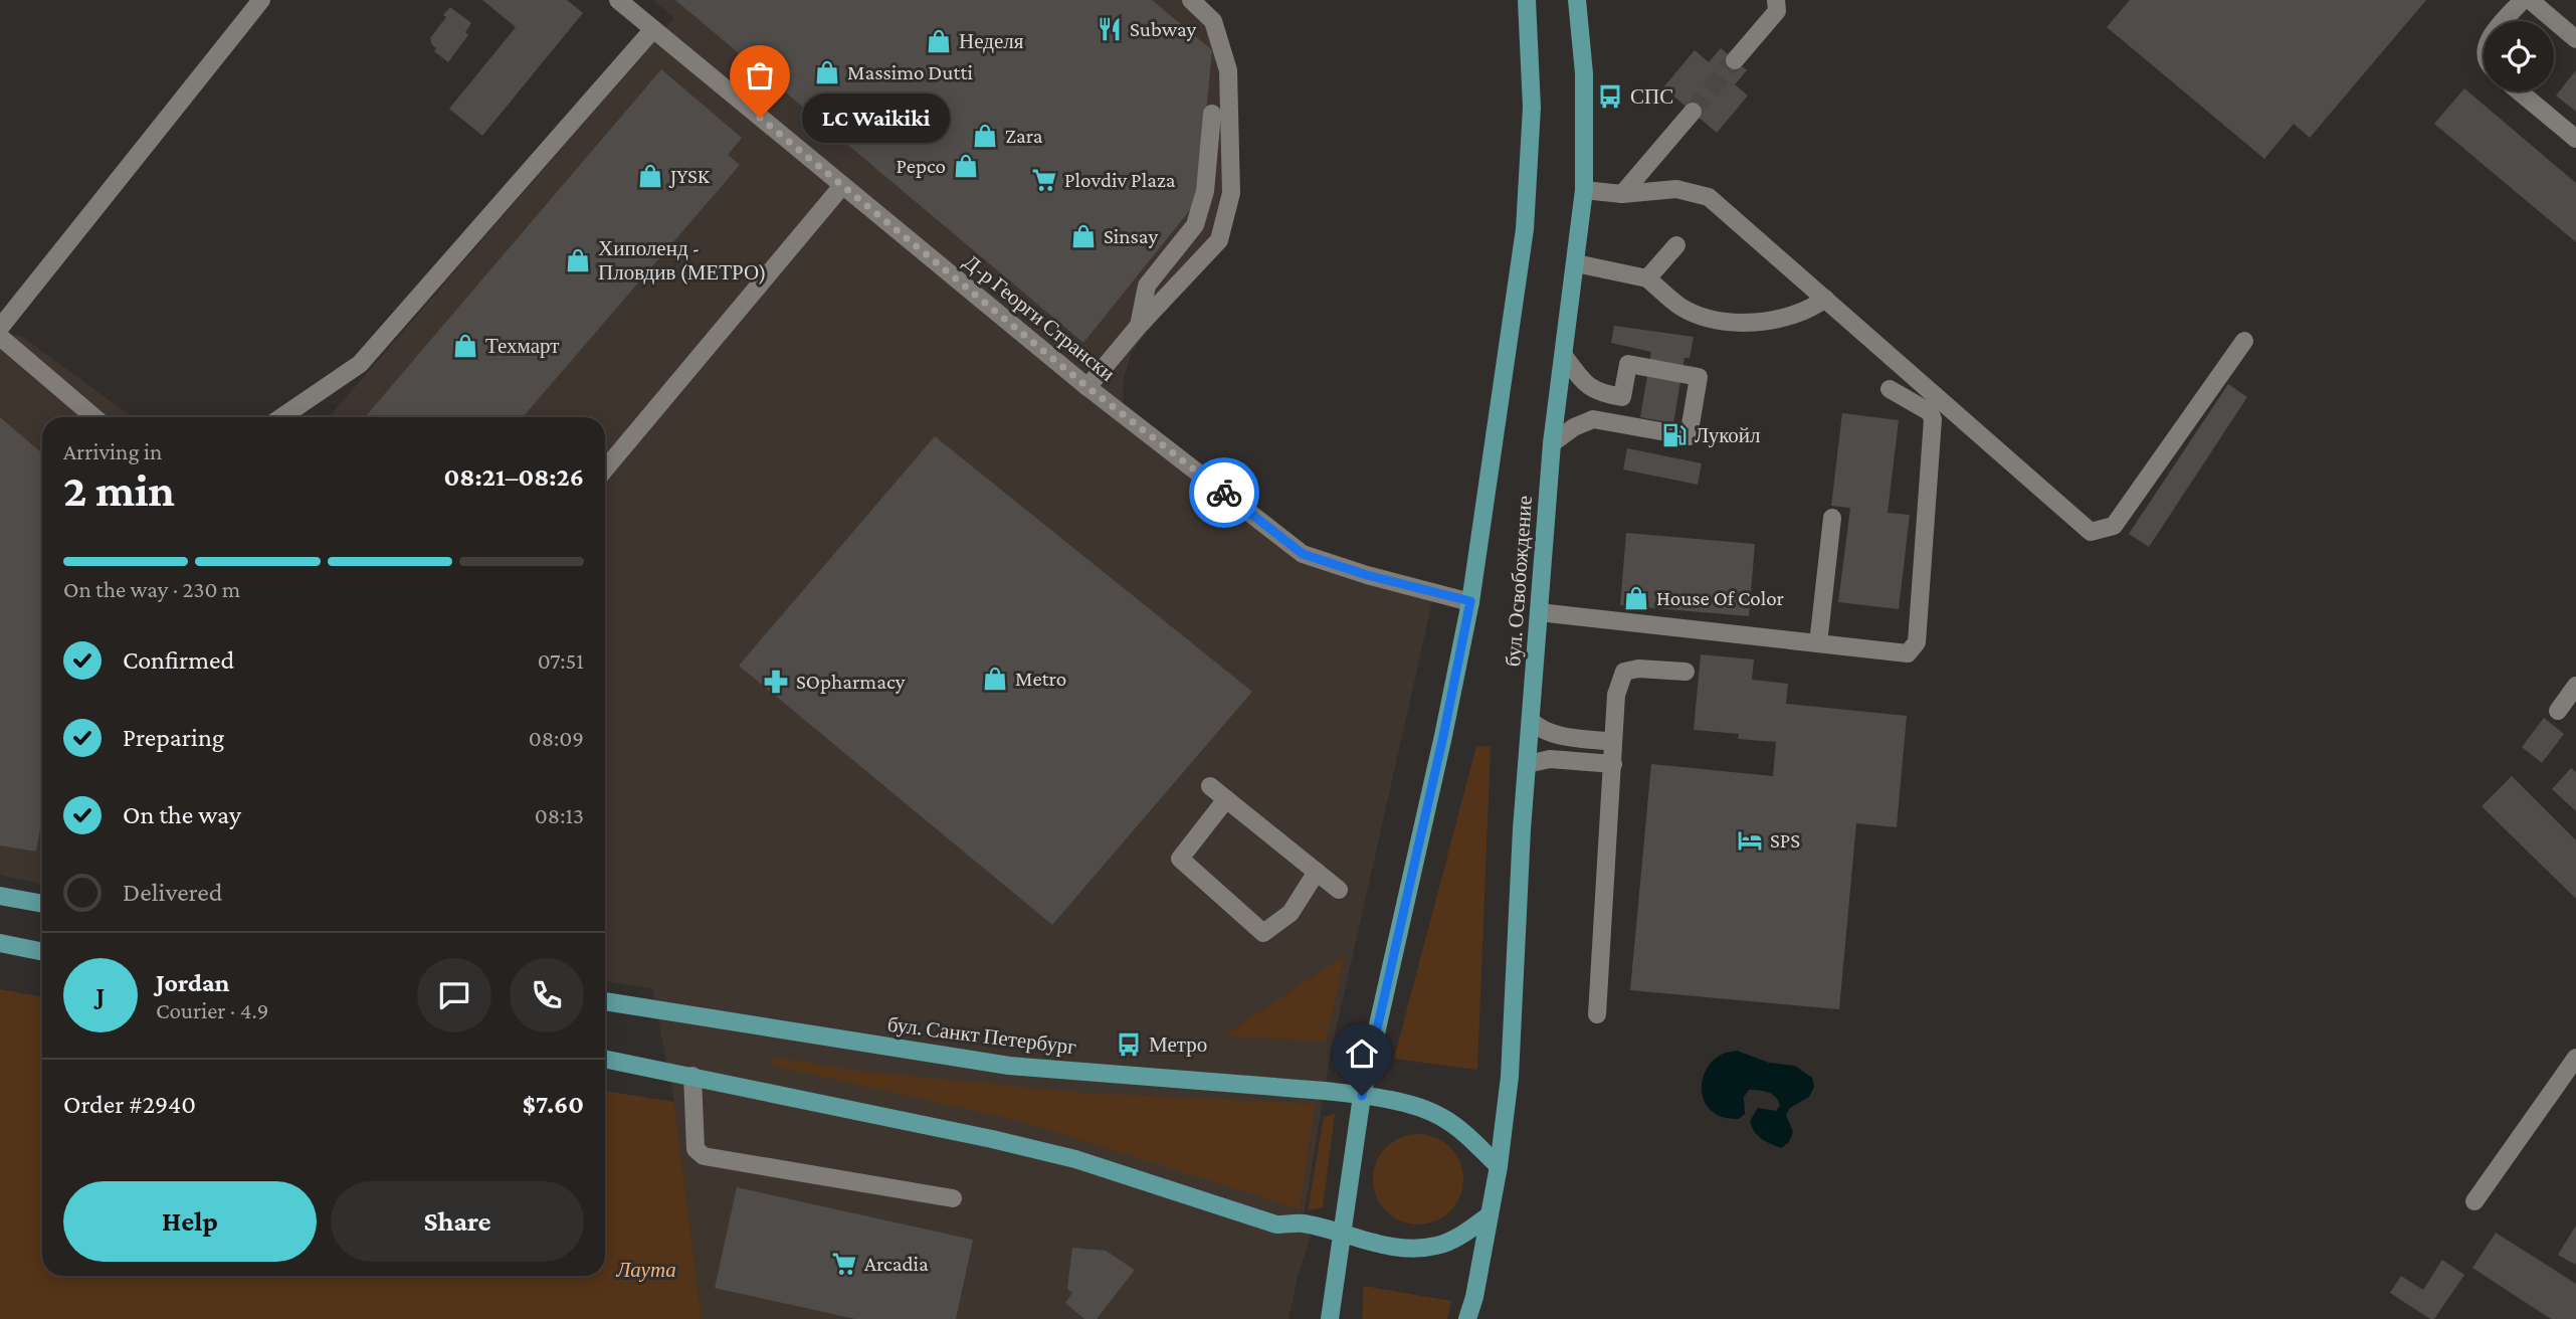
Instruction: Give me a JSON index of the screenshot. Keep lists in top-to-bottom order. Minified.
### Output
{"streets":{"main road":["бул. Освобождение","бул. Санкт Петербург"],"street":["Д-р Георги Странски"]},"crossings":[["Д-р Георги Странски","бул. Освобождение"],["бул. Освобождение","бул. Санкт Петербург"]],"parks":["Лаута"],"places":{"restaurant":["Subway"],"shop":["Неделя","Massimo Dutti","Zara","Pepco","JYSK","Sinsay","Хиполенд - Пловдив (МЕТРО)","Техмарт","House Of Color","Metro"],"bus stop":["СПС","Метро"],"other":["LC Waikiki"],"supermarket":["Plovdiv Plaza","Arcadia"],"fuel station":["Лукойл"],"pharmacy":["SOpharmacy"],"hotel":["SPS"]},"page":{"bubble":"LC Waikiki","heading":["2 min","Arriving in","08:21–08:26"],"panel":["Jordan","Courier · 4.9","Order #2940","$7.60"],"bar":"On the way · 230 m","list":[["Confirmed","07:51"],["Preparing","08:09"],["On the way","08:13"],"Delivered"],"round":"J","buttons":["Help","Share"]}}
